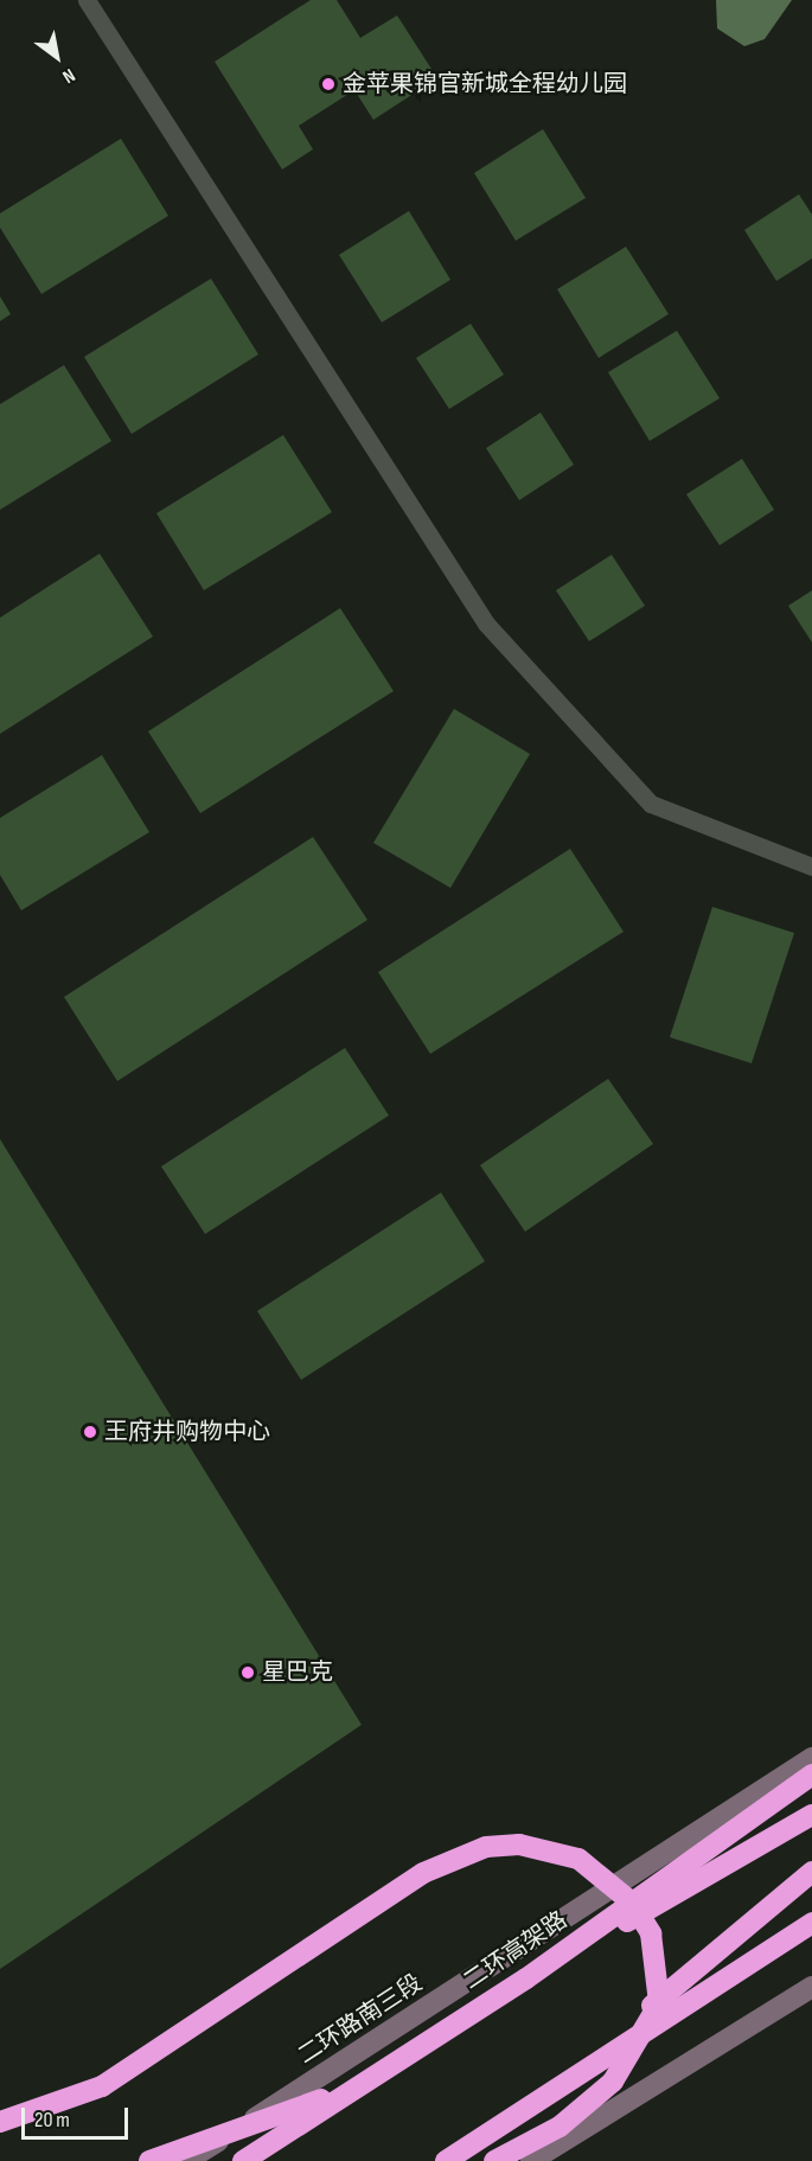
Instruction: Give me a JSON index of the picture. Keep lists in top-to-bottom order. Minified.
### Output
{"streets":{"highway":["二环高架路"],"main road":["二环路南三段"]},"places":["金苹果锦官新城全程幼儿园","王府井购物中心","星巴克"],"scale_bar":"20 m","north":"bottom right"}
